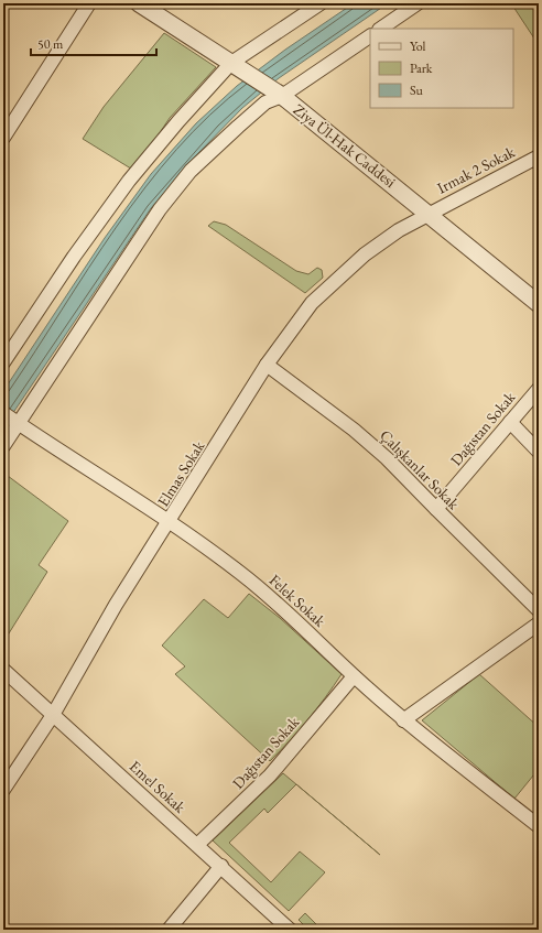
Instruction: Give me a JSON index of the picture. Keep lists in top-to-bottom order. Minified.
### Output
{"streets":{"street":["Ziya Ül-Hak Caddesi","Irmak 2 Sokak","Dağıstan Sokak","Çalışkanlar Sokak","Elmas Sokak","Felek Sokak","Emel Sokak"]},"crossings":[["Ziya Ül-Hak Caddesi","Irmak 2 Sokak"],["Ziya Ül-Hak Caddesi","Elmas Sokak"],["Irmak 2 Sokak","Elmas Sokak"],["Dağıstan Sokak","Çalışkanlar Sokak"],["Dağıstan Sokak","Felek Sokak"],["Dağıstan Sokak","Emel Sokak"],["Çalışkanlar Sokak","Elmas Sokak"],["Elmas Sokak","Felek Sokak"],["Elmas Sokak","Emel Sokak"]],"legend":["Yol","Park","Su"],"scale_bar":"50 m"}
